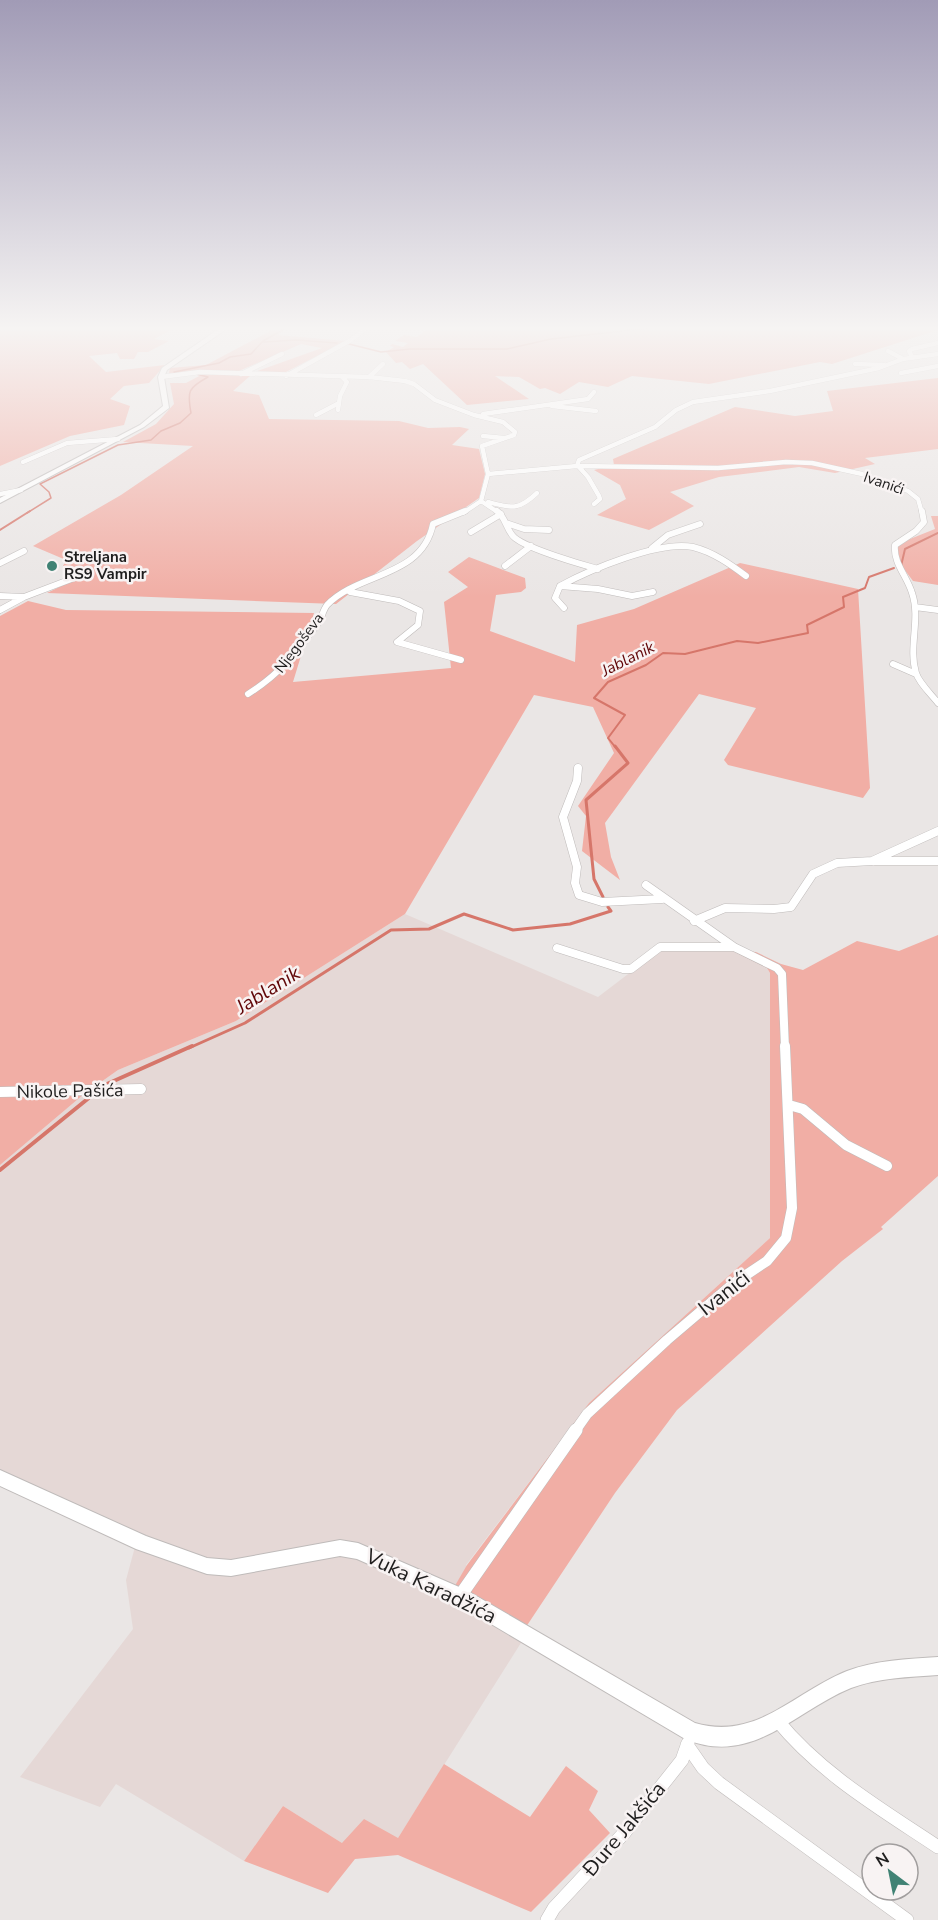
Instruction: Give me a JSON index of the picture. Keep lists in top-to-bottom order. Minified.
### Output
{"streets":{"main road":["Vuka Karadžića"],"street":["Ivanići","Njegoševa","Nikole Pašića","Đure Jakšića"]},"crossings":[["Ivanići","Vuka Karadžića"],["Vuka Karadžića","Đure Jakšića"]],"water":["Jablanik"],"places":["Streljana RS9 Vampir"],"north":"top left"}
